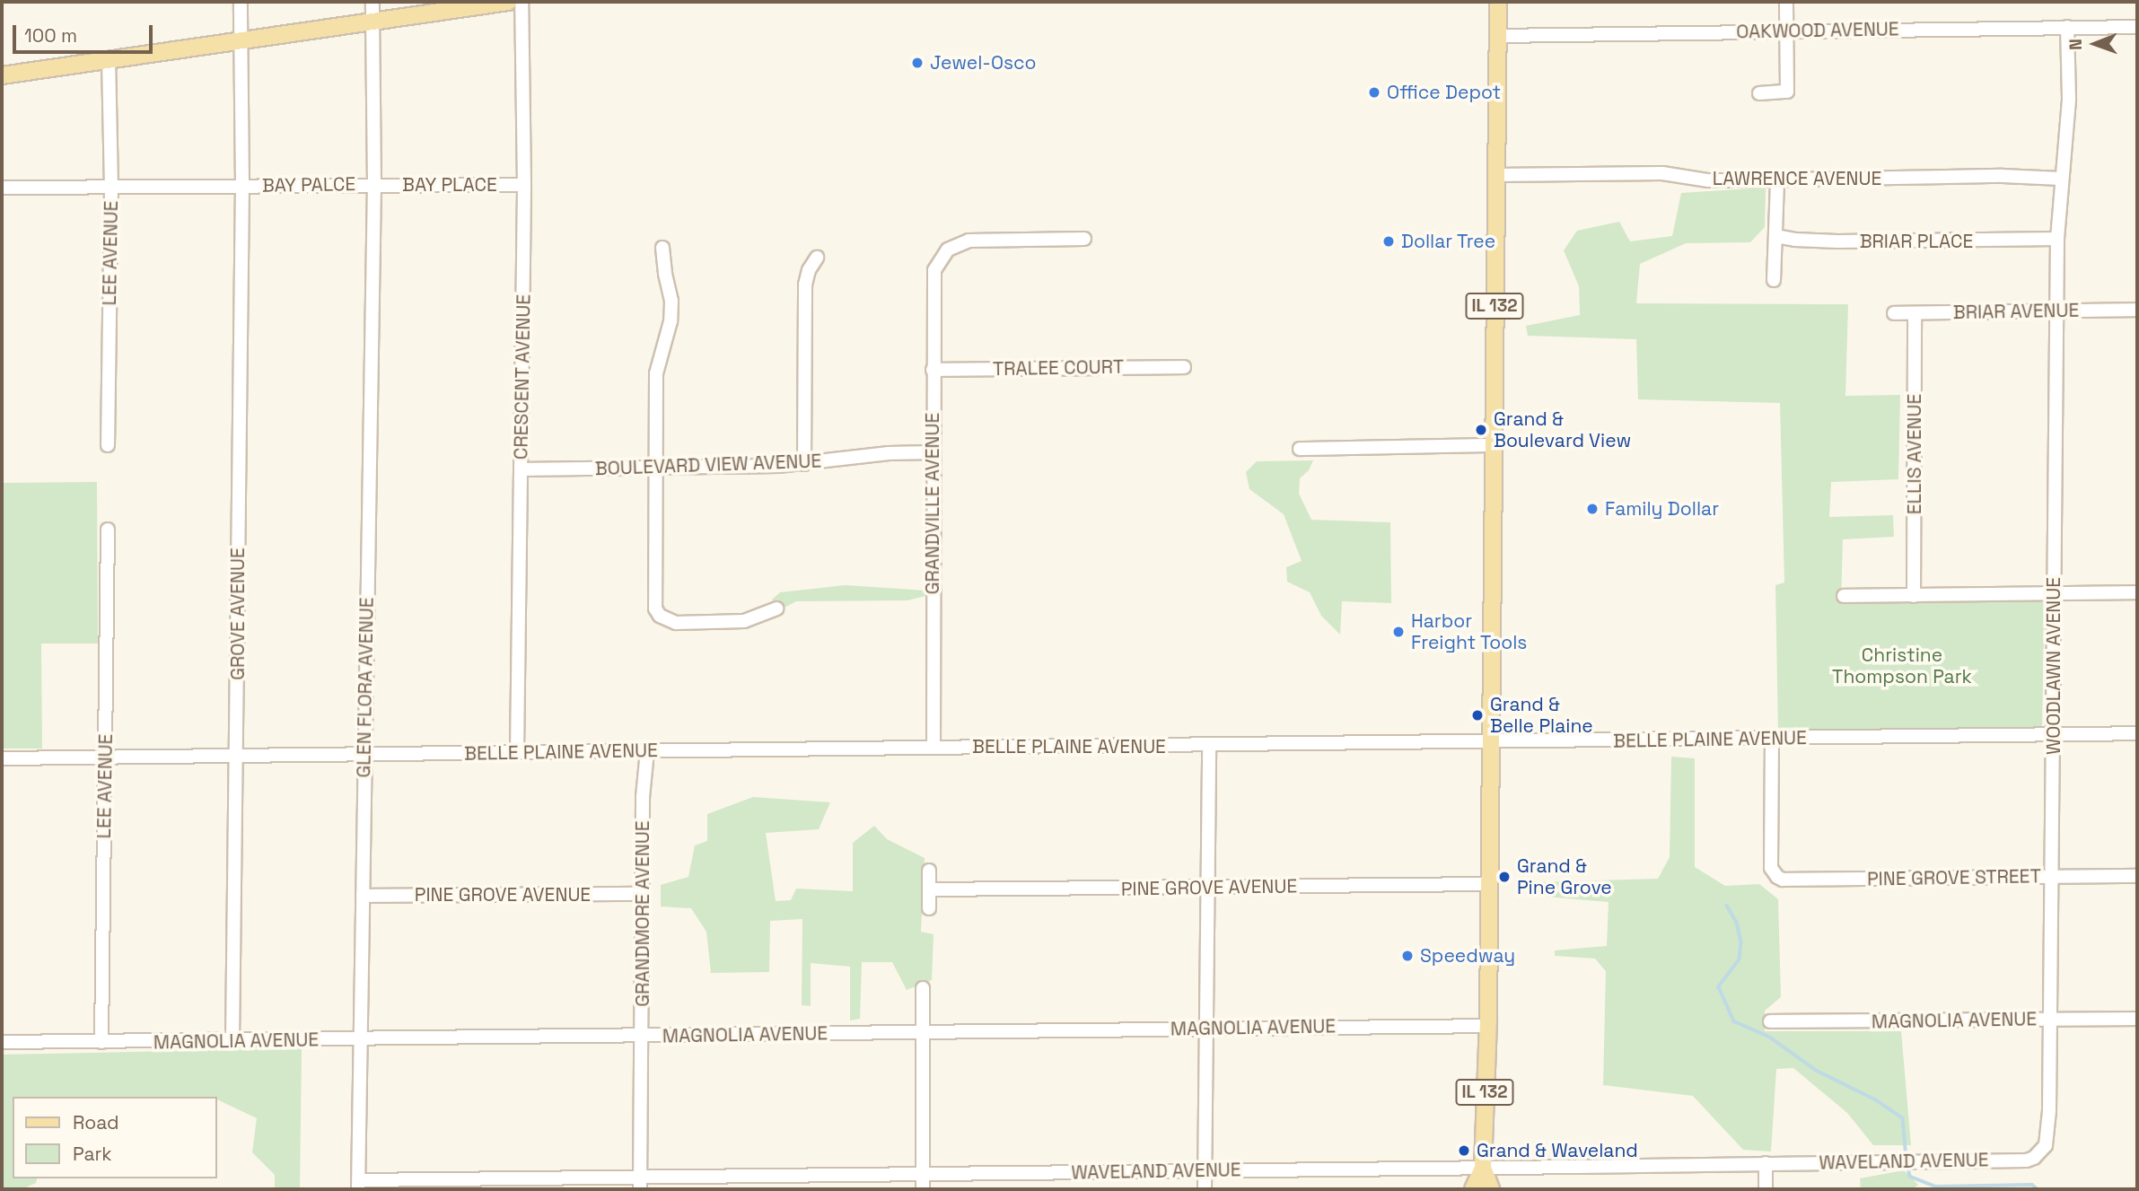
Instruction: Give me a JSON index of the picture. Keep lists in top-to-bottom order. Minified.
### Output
{"streets":{"main road":["IL 132"],"street":["OAKWOOD AVENUE","LAWRENCE AVENUE","BAY PALCE","BAY PLACE","BRIAR PLACE","LEE AVENUE","BRIAR AVENUE","TRALEE COURT","CRESCENT AVENUE","ELLIS AVENUE","BOULEVARD VIEW AVENUE","GRANDVILLE AVENUE","GROVE AVENUE","WOODLAWN AVENUE","GLEN FLORA AVENUE","BELLE PLAINE AVENUE","PINE GROVE STREET","PINE GROVE AVENUE","GRANDMORE AVENUE","MAGNOLIA AVENUE","WAVELAND AVENUE"]},"crossings":[["OAKWOOD AVENUE","IL 132"],["OAKWOOD AVENUE","WOODLAWN AVENUE"],["LAWRENCE AVENUE","IL 132"],["LAWRENCE AVENUE","WOODLAWN AVENUE"],["BAY PALCE","BAY PLACE"],["BAY PALCE","GROVE AVENUE"],["BAY PALCE","GLEN FLORA AVENUE"],["BAY PLACE","CRESCENT AVENUE"],["BAY PLACE","GLEN FLORA AVENUE"],["BRIAR PLACE","WOODLAWN AVENUE"],["LEE AVENUE","BELLE PLAINE AVENUE"],["LEE AVENUE","MAGNOLIA AVENUE"],["IL 132","BELLE PLAINE AVENUE"],["IL 132","PINE GROVE AVENUE"],["IL 132","MAGNOLIA AVENUE"],["IL 132","WAVELAND AVENUE"],["BRIAR AVENUE","ELLIS AVENUE"],["BRIAR AVENUE","WOODLAWN AVENUE"],["TRALEE COURT","GRANDVILLE AVENUE"],["CRESCENT AVENUE","BOULEVARD VIEW AVENUE"],["CRESCENT AVENUE","BELLE PLAINE AVENUE"],["BOULEVARD VIEW AVENUE","GRANDVILLE AVENUE"],["GRANDVILLE AVENUE","BELLE PLAINE AVENUE"],["GROVE AVENUE","BELLE PLAINE AVENUE"],["GROVE AVENUE","MAGNOLIA AVENUE"],["WOODLAWN AVENUE","BELLE PLAINE AVENUE"],["WOODLAWN AVENUE","PINE GROVE STREET"],["WOODLAWN AVENUE","MAGNOLIA AVENUE"],["WOODLAWN AVENUE","WAVELAND AVENUE"],["GLEN FLORA AVENUE","BELLE PLAINE AVENUE"],["GLEN FLORA AVENUE","PINE GROVE AVENUE"],["GLEN FLORA AVENUE","MAGNOLIA AVENUE"],["GLEN FLORA AVENUE","WAVELAND AVENUE"],["BELLE PLAINE AVENUE","PINE GROVE STREET"],["BELLE PLAINE AVENUE","GRANDMORE AVENUE"],["PINE GROVE AVENUE","GRANDMORE AVENUE"],["GRANDMORE AVENUE","MAGNOLIA AVENUE"],["GRANDMORE AVENUE","WAVELAND AVENUE"]],"parks":["Christine Thompson Park"],"places":["Jewel-Osco","Office Depot","Dollar Tree","Grand & Boulevard View","Family Dollar","Harbor Freight Tools","Grand & Belle Plaine","Grand & Pine Grove","Speedway","Grand & Waveland"],"legend":["Road","Park"],"scale_bar":"100 m","north":"left"}
